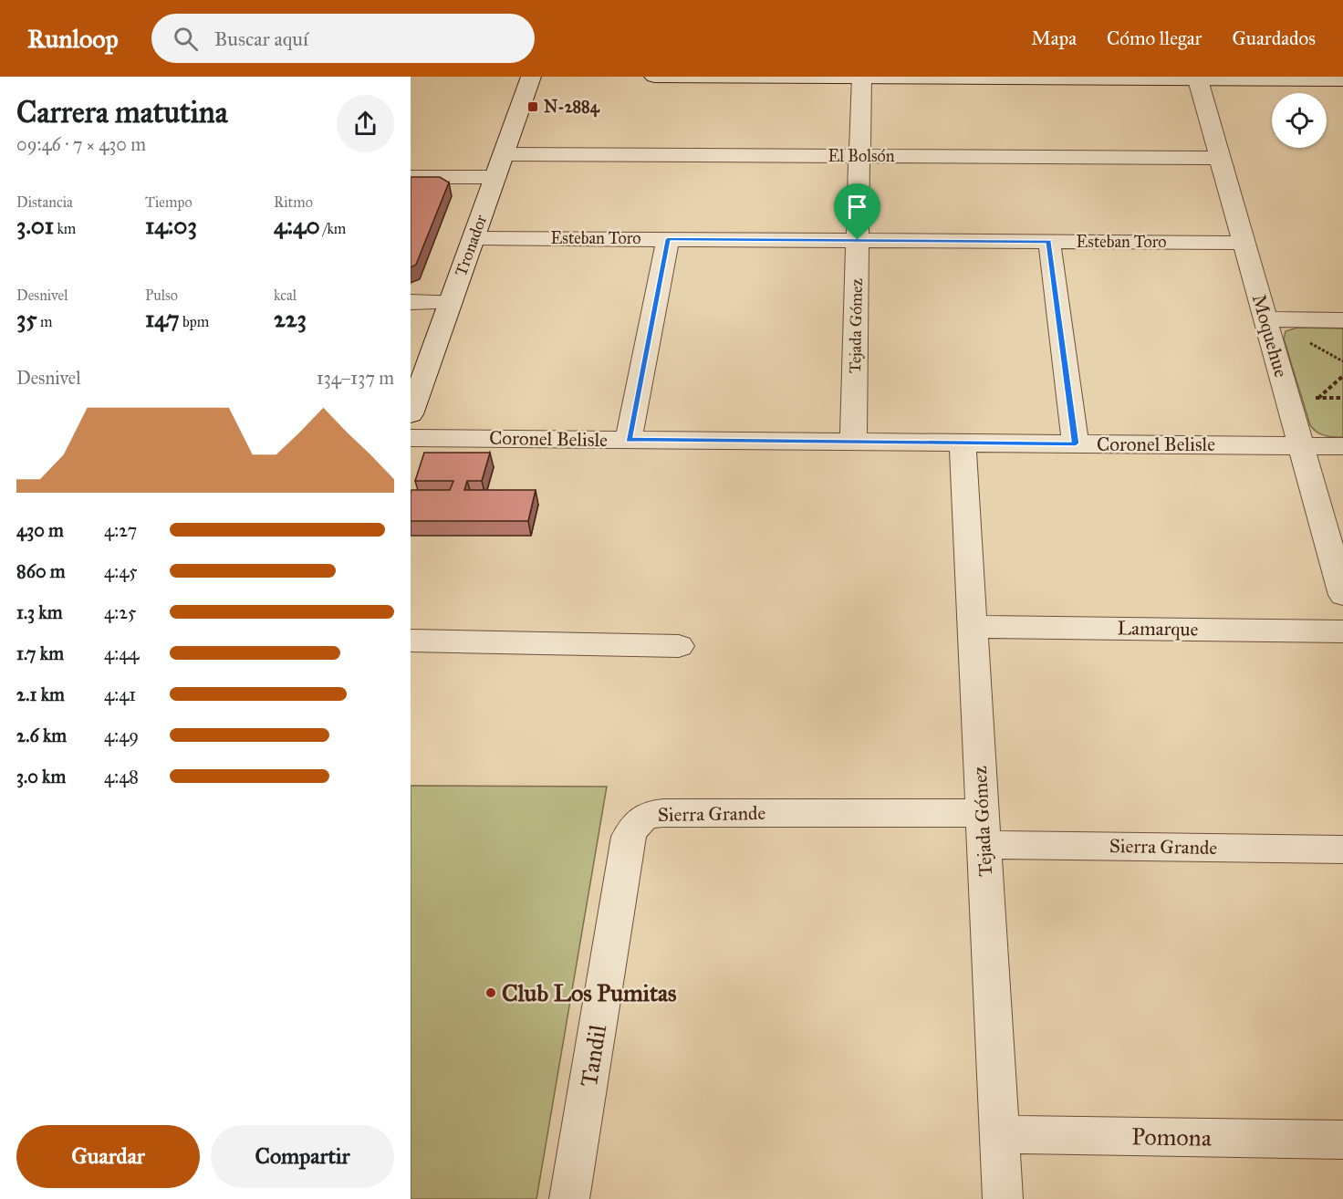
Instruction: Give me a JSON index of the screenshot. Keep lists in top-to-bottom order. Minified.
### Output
{"streets":{"street":["El Bolsón","Esteban Toro","Tronador","Tejada Gómez","Moquehue","Coronel Belisle","Lamarque","Sierra Grande","Tandil","Pomona"]},"crossings":[["El Bolsón","Tronador"],["El Bolsón","Tejada Gómez"],["El Bolsón","Moquehue"],["Esteban Toro","Tronador"],["Esteban Toro","Tejada Gómez"],["Esteban Toro","Moquehue"],["Tejada Gómez","Coronel Belisle"],["Tejada Gómez","Lamarque"],["Tejada Gómez","Sierra Grande"],["Tejada Gómez","Pomona"],["Moquehue","Coronel Belisle"],["Sierra Grande","Tandil"]],"places":{"transit":["N-2884"],"other":["Club Los Pumitas"]},"page":{"header":"Runloop","search":"Buscar aquí","nav":["Mapa","Cómo llegar","Guardados"],"heading":["Carrera matutina","09:46 · 7 × 430 m"],"stats":[["Distancia","3.01 km"],["Tiempo","14:03"],["Ritmo","4:40 /km"],["Desnivel","35 m"],["Pulso","147 bpm"],["kcal","223"]],"chart":["Desnivel","134–137 m"],"list":[{"name":"430 m","note":"4:27"},{"name":"860 m","note":"4:45"},{"name":"1.3 km","note":"4:25"},{"name":"1.7 km","note":"4:44"},{"name":"2.1 km","note":"4:41"},{"name":"2.6 km","note":"4:49"},{"name":"3.0 km","note":"4:48"}],"buttons":["Guardar","Compartir"]}}
